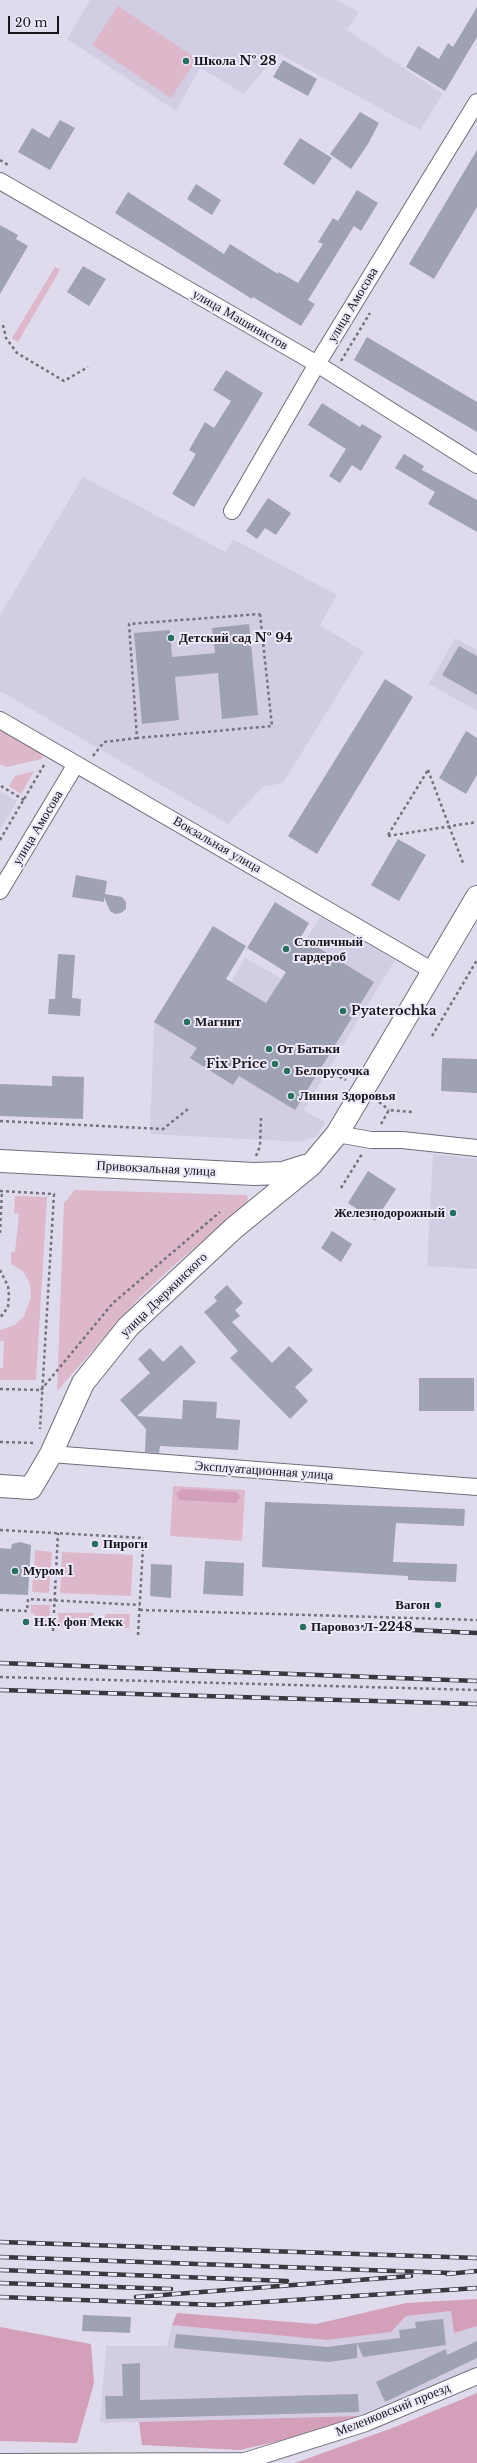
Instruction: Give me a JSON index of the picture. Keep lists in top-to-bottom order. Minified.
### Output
{"streets":{"street":["улица Амосова","улица Машинистов","Вокзальная улица","Привокзальная улица","улица Дзержинского","Эксплуатационная улица","Меленковский проезд"]},"crossings":[["улица Амосова","улица Машинистов"],["улица Амосова","Вокзальная улица"],["Вокзальная улица","улица Дзержинского"],["Привокзальная улица","улица Дзержинского"],["улица Дзержинского","Эксплуатационная улица"]],"places":["Школа № 28","Детский сад № 94","Столичный гардероб","Pyaterochka","Магнит","От Батьки","Fix Price","Белорусочка","Линия Здоровья","Железнодорожный","Пироги","Муром 1","Вагон","Н.К. фон Мекк","Паровоз Л-2248"],"scale_bar":"20 m"}
